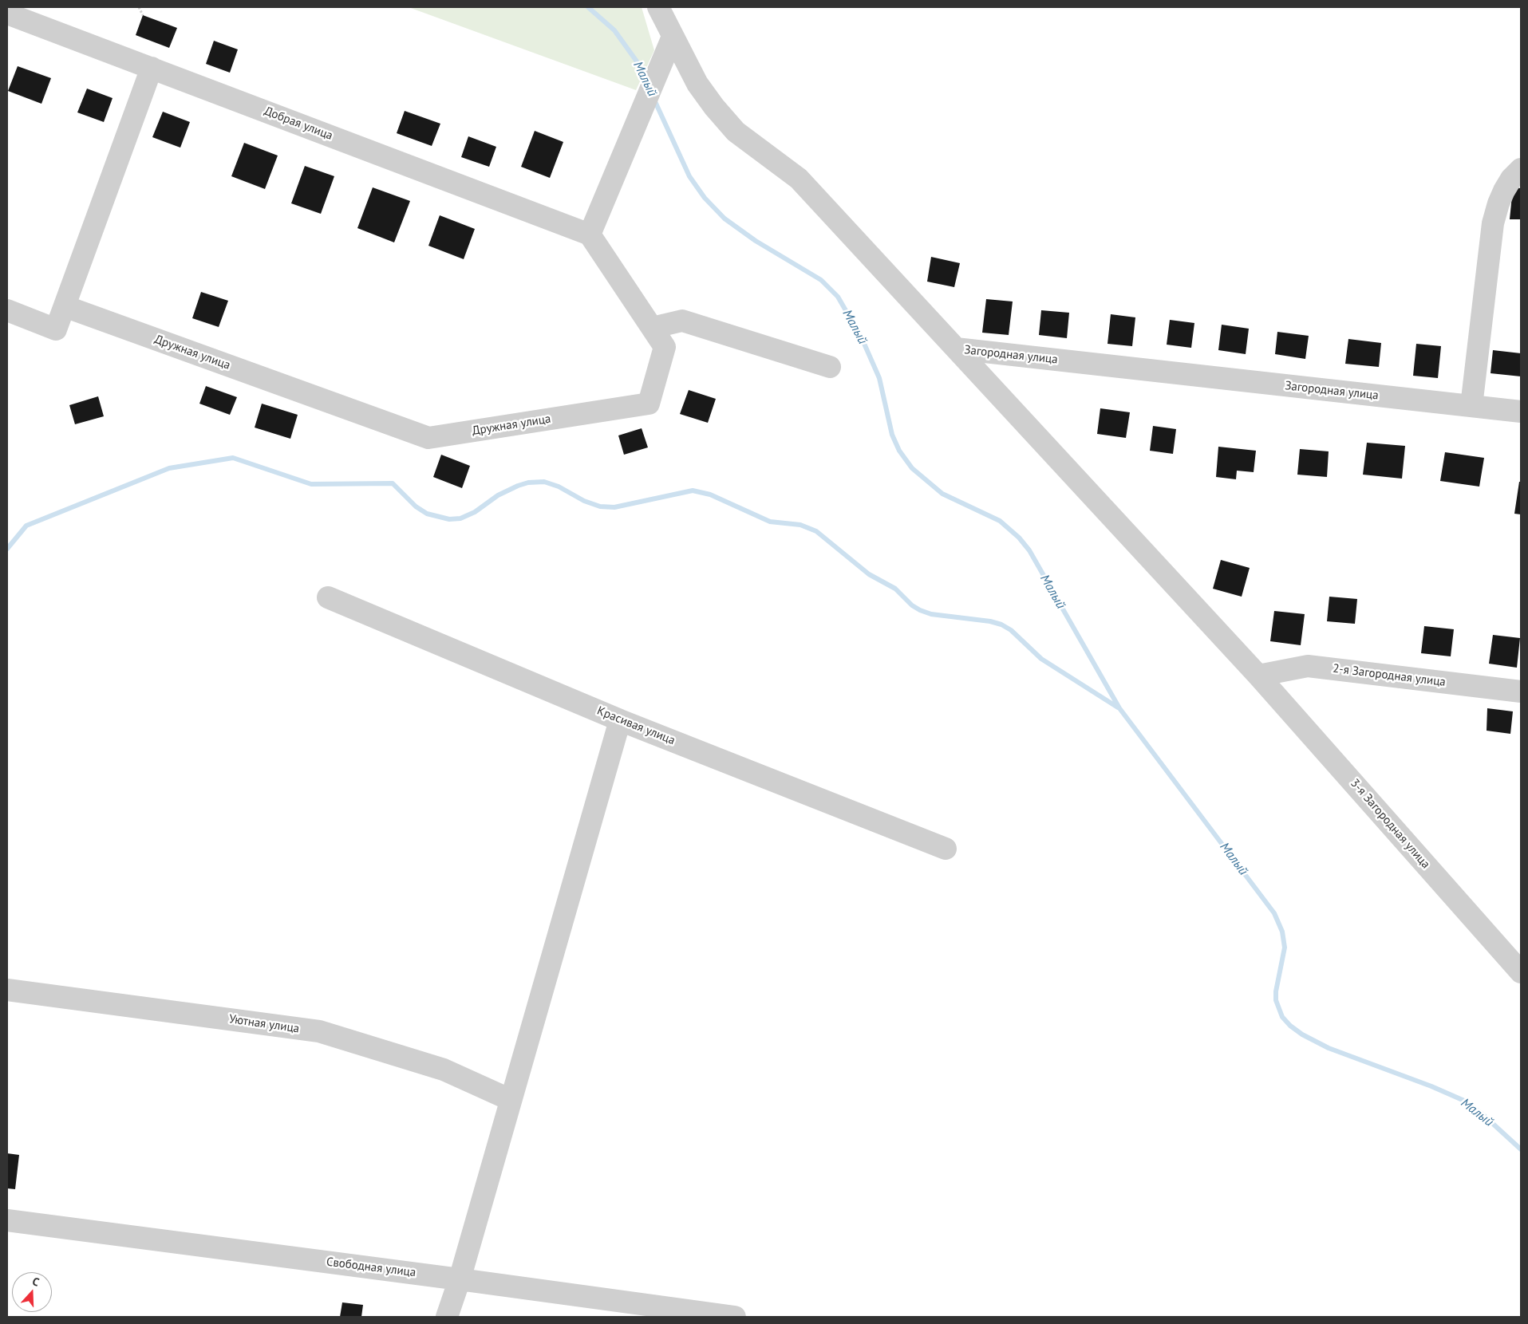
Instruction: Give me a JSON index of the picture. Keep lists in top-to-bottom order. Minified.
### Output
{"streets":{"street":["Добрая улица","Дружная улица","Загородная улица","2-я Загородная улица","Красивая улица","3-я Загородная улица","Уютная улица","Свободная улица"]},"crossings":[["Добрая улица","Дружная улица"],["Загородная улица","3-я Загородная улица"],["2-я Загородная улица","3-я Загородная улица"]],"water":["Малый"],"north":"top"}
